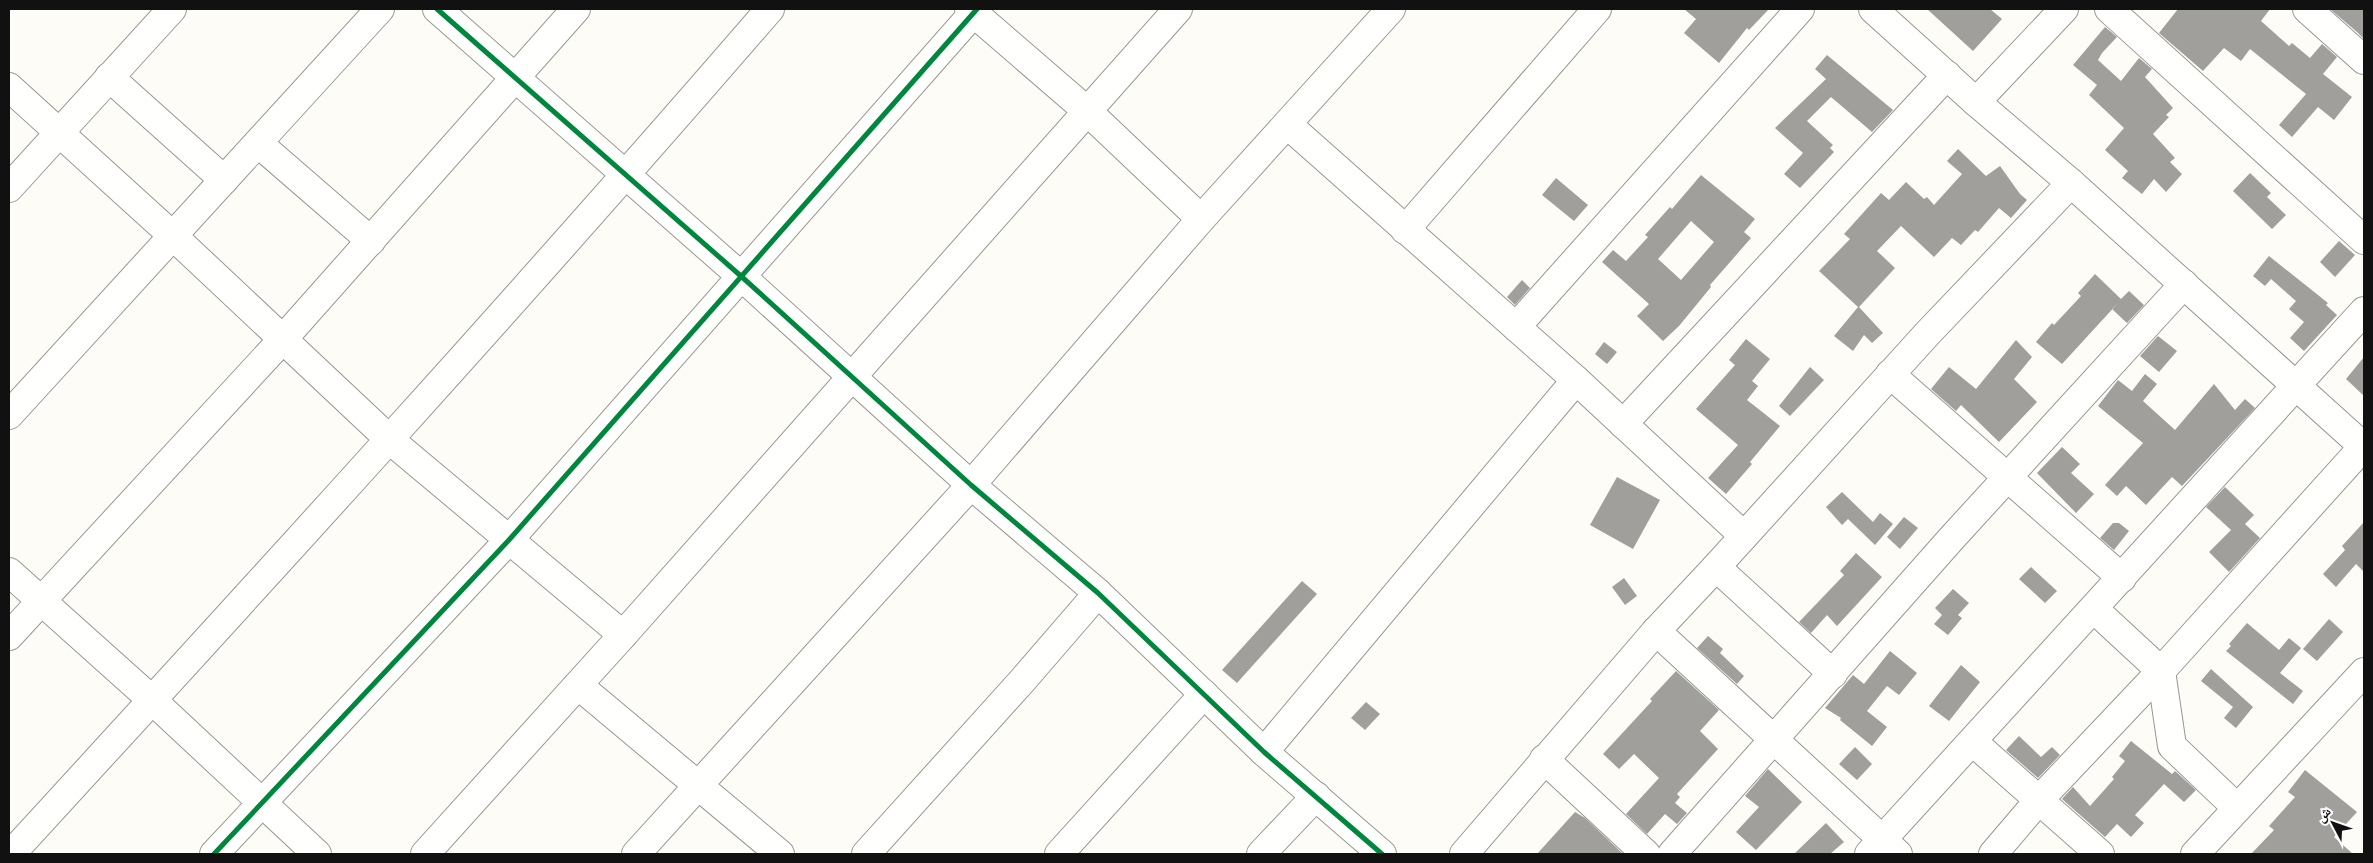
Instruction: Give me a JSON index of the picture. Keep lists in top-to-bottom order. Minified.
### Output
{"north":"top left"}
